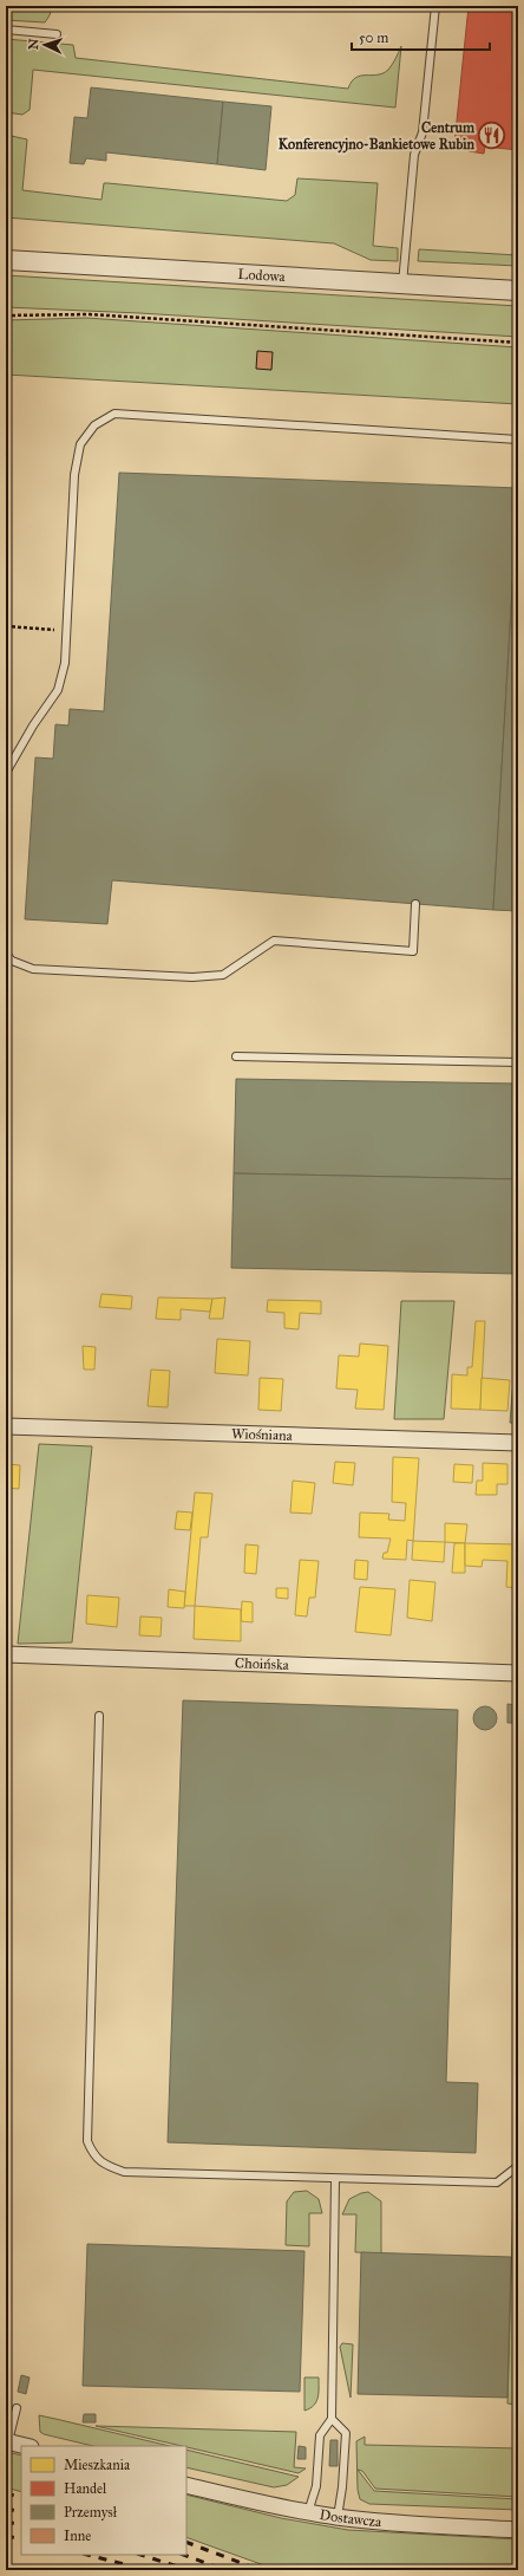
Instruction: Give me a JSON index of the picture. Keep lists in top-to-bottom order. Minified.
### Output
{"streets":{"street":["Lodowa","Wiośniana","Choińska","Dostawcza"]},"places":{"restaurant":["Centrum Konferencyjno-Bankietowe Rubin"]},"legend":["Mieszkania","Handel","Przemysł","Inne"],"scale_bar":"50 m","north":"left"}
